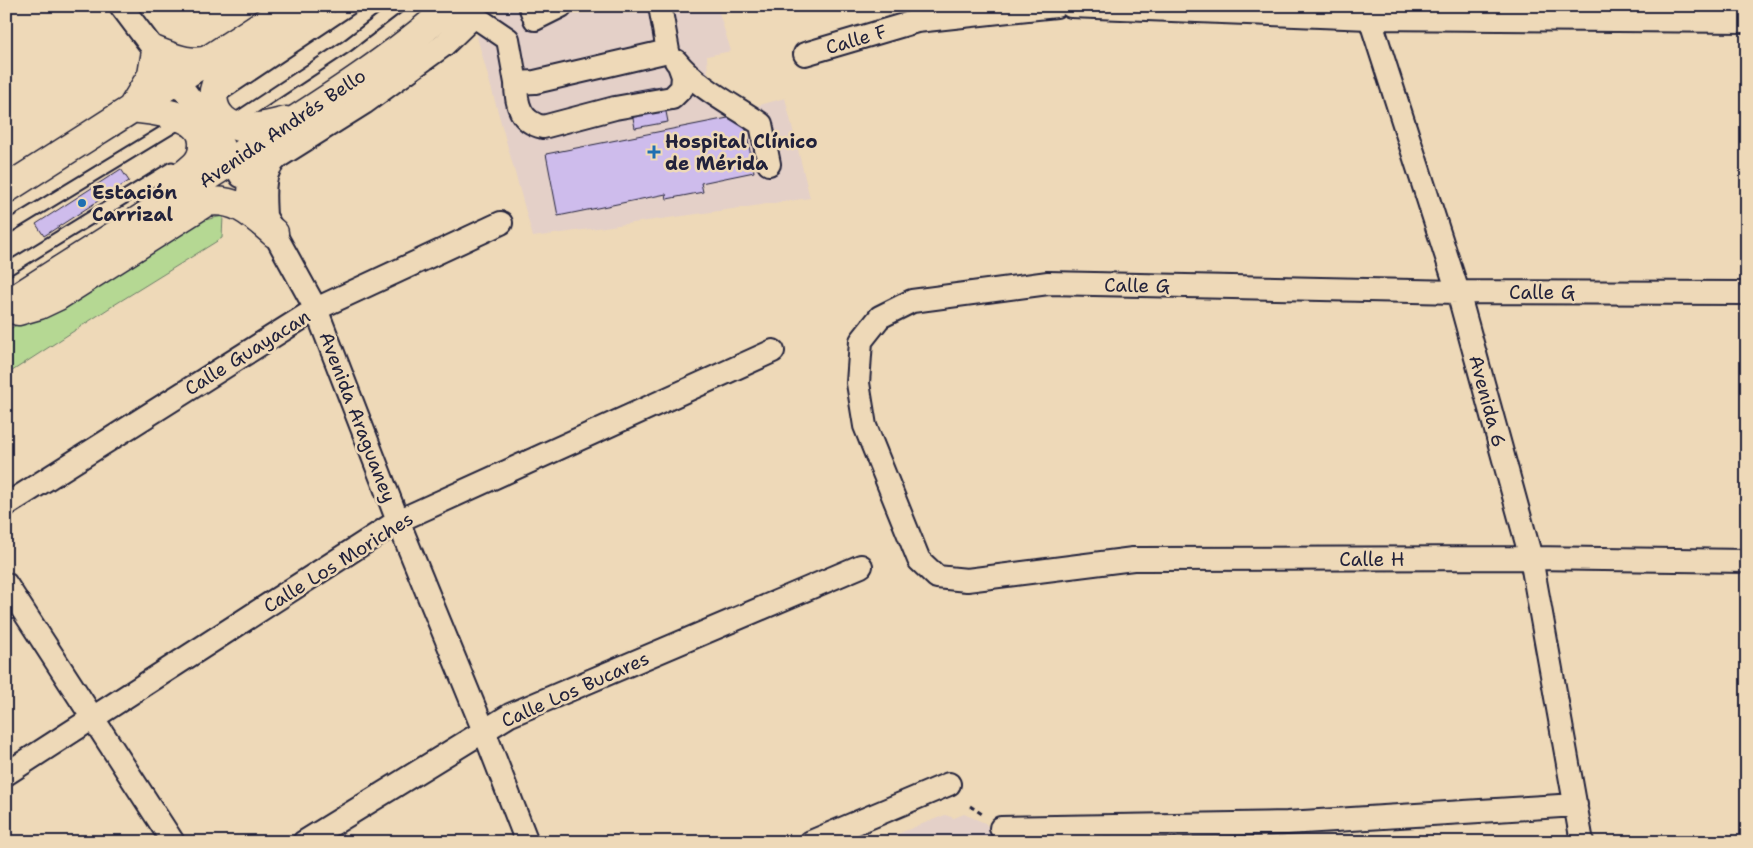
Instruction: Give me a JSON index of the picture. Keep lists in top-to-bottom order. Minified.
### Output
{"streets":{"highway":["Avenida Andrés Bello"],"street":["Calle F","Calle G","Calle Guayacan","Avenida 6","Avenida Araguaney","Calle H","Calle Los Moriches","Calle Los Bucares"]},"crossings":[["Avenida Andrés Bello","Avenida Araguaney"],["Calle G","Avenida 6"],["Calle G","Calle H"],["Calle Guayacan","Avenida Araguaney"],["Avenida 6","Calle H"],["Avenida Araguaney","Calle Los Moriches"],["Avenida Araguaney","Calle Los Bucares"]],"places":{"health":["Hospital Clínico de Mérida"],"other":["Estación Carrizal"]}}
